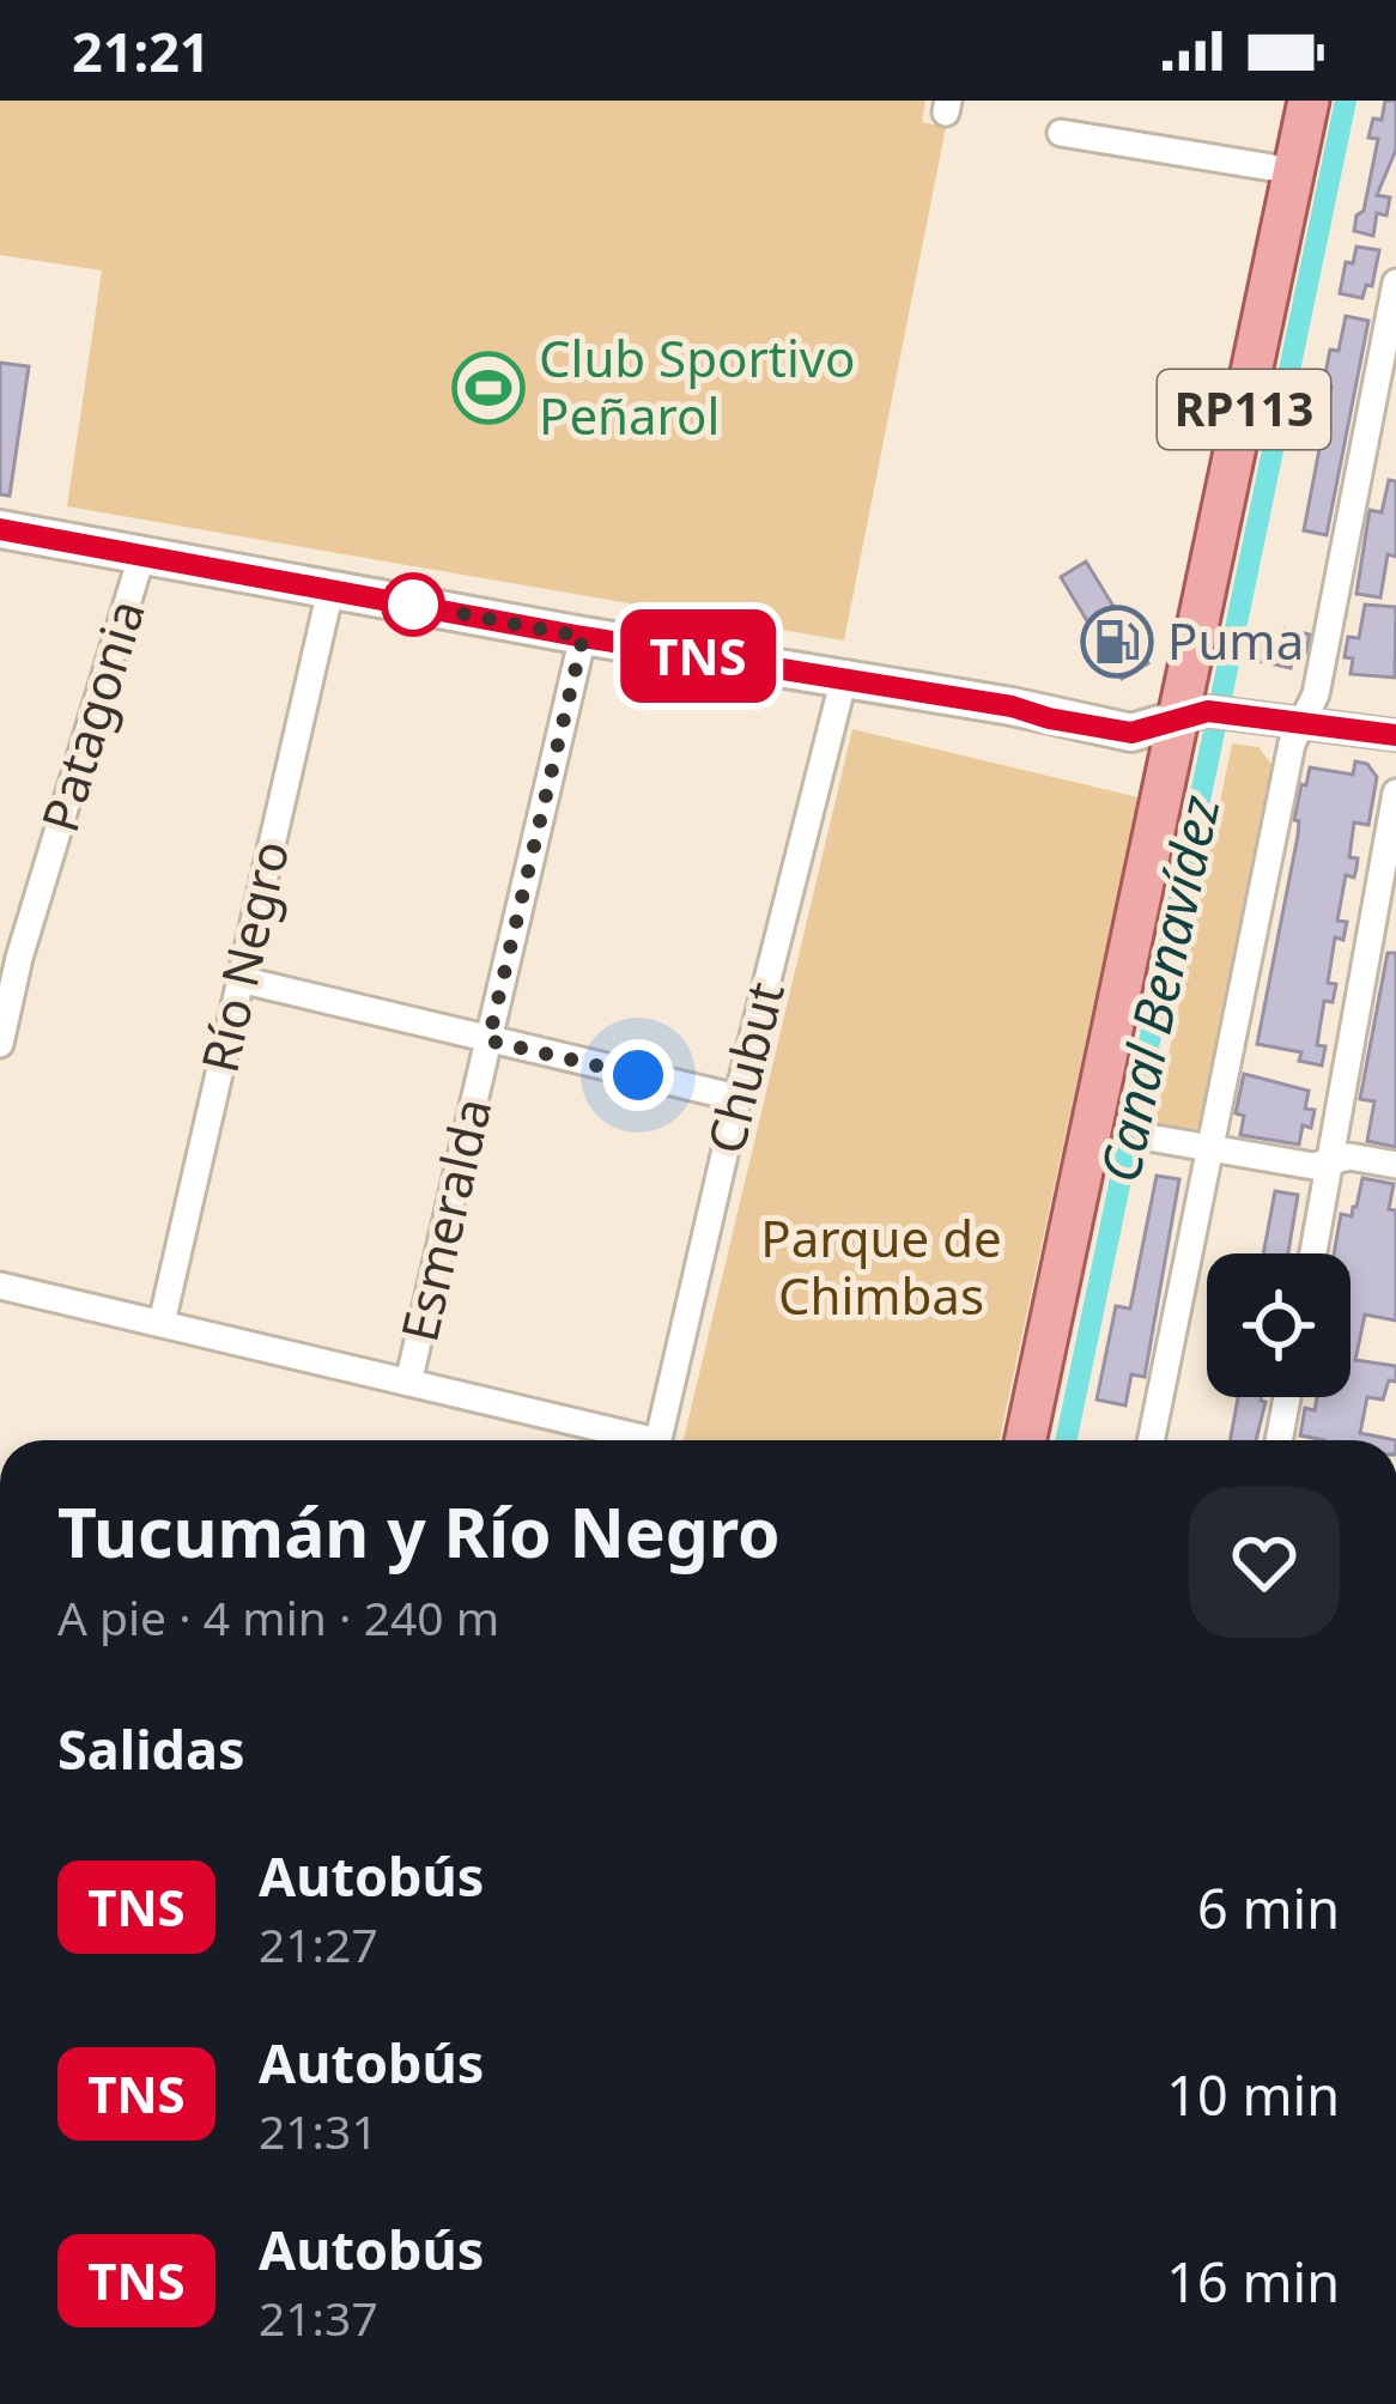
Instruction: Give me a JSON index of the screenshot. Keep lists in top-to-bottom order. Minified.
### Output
{"streets":{"main road":["RP113"],"street":["Patagonia","Río Negro","Chubut","Esmeralda"]},"water":["Canal Benavídez"],"parks":["Parque de Chimbas"],"places":{"sports":["Club Sportivo Peñarol"],"fuel station":["Puma"]},"lines":["bus line TNS"],"page":{"status":"21:21","on_map":"TNS","heading":[["Tucumán y Río Negro","A pie · 4 min · 240 m"],"Salidas"],"list":[{"mark":"TNS","name":"Autobús","note":"21:27","value":"6 min"},{"mark":"TNS","name":"Autobús","note":"21:31","value":"10 min"},{"mark":"TNS","name":"Autobús","note":"21:37","value":"16 min"}]}}
